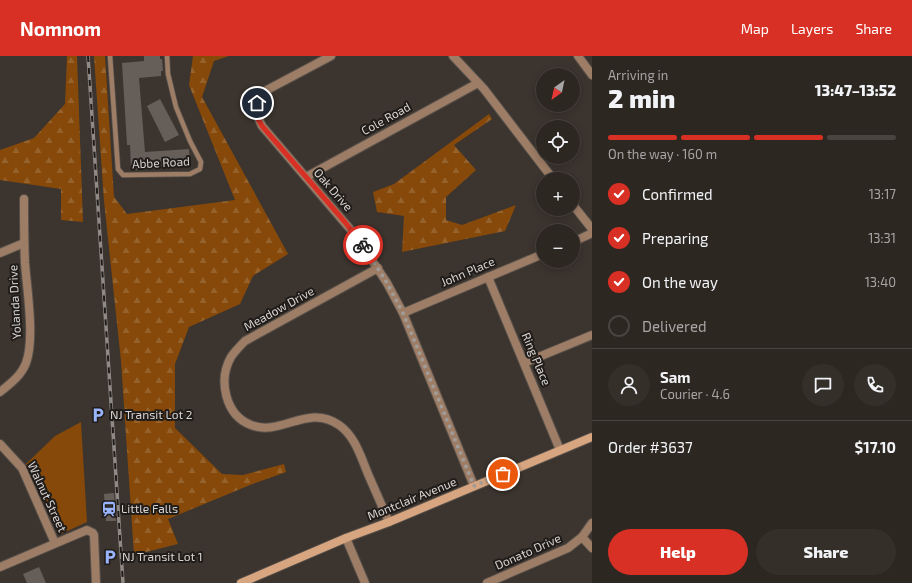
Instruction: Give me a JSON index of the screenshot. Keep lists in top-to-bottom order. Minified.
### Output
{"streets":{"street":["Cole Road","Oak Drive","John Place","Yolanda Drive","Meadow Drive","Ring Place","Walnut Street","Montclair Avenue","Donato Drive"],"lane":["Abbe Road"]},"crossings":[["Cole Road","Oak Drive"],["Oak Drive","John Place"],["Oak Drive","Meadow Drive"],["Oak Drive","Montclair Avenue"],["John Place","Ring Place"],["Meadow Drive","Montclair Avenue"],["Ring Place","Montclair Avenue"]],"places":{"parking":["NJ Transit Lot 2","NJ Transit Lot 1"],"station":["Little Falls"]},"north":"bottom left","page":{"header":"Nomnom","nav":["Map","Layers","Share"],"heading":["2 min","Arriving in","13:47–13:52"],"panel":["Sam","Courier · 4.6","Order #3637","$17.10"],"map_buttons":["+","−"],"bar":"On the way · 160 m","list":[["Confirmed","13:17"],["Preparing","13:31"],["On the way","13:40"],"Delivered"],"buttons":["Help","Share"]}}
